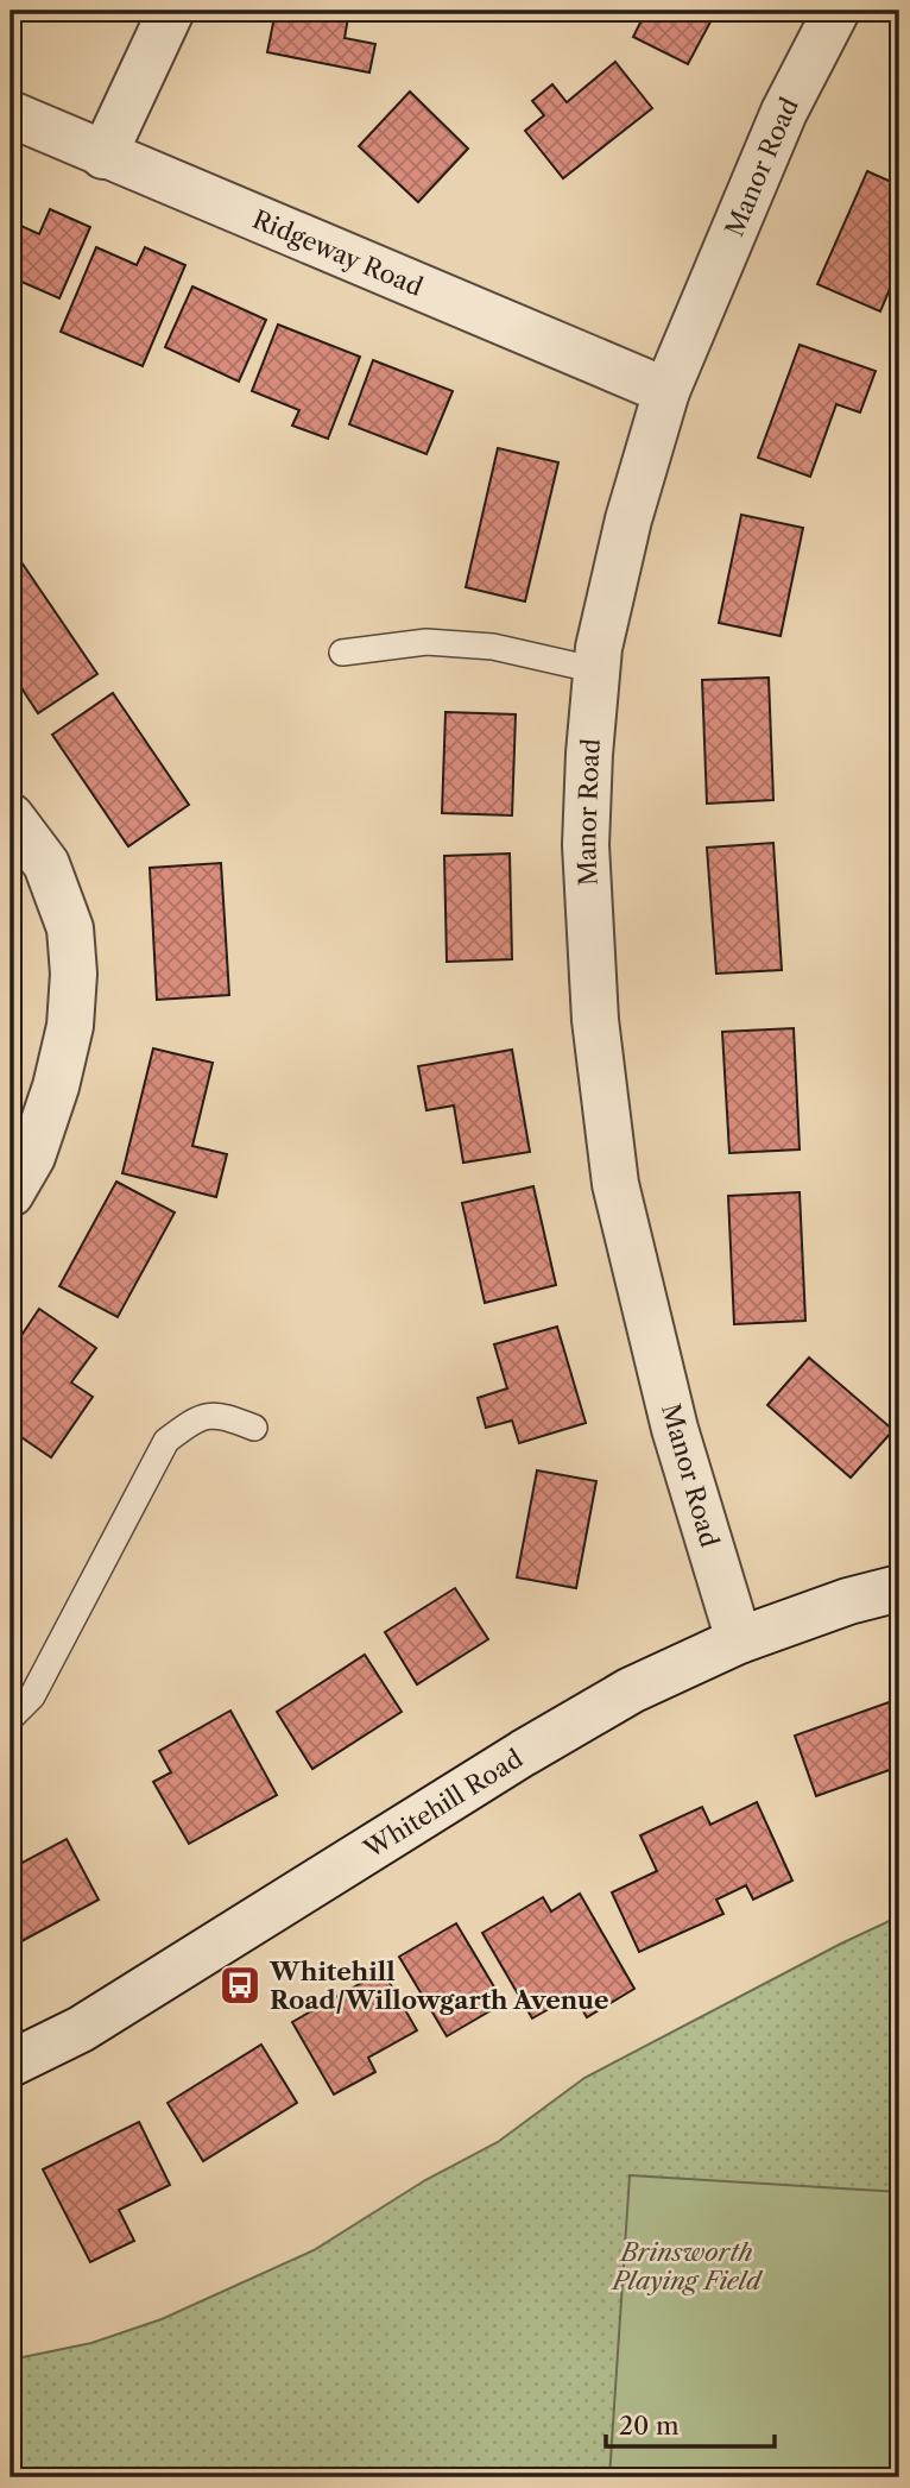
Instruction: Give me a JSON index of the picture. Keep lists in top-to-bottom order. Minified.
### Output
{"streets":{"street":["Manor Road","Ridgeway Road","Whitehill Road"]},"crossings":[["Manor Road","Ridgeway Road"],["Manor Road","Whitehill Road"]],"parks":["Brinsworth Playing Field"],"places":{"bus stop":["Whitehill Road/Willowgarth Avenue"]},"scale_bar":"20 m"}
